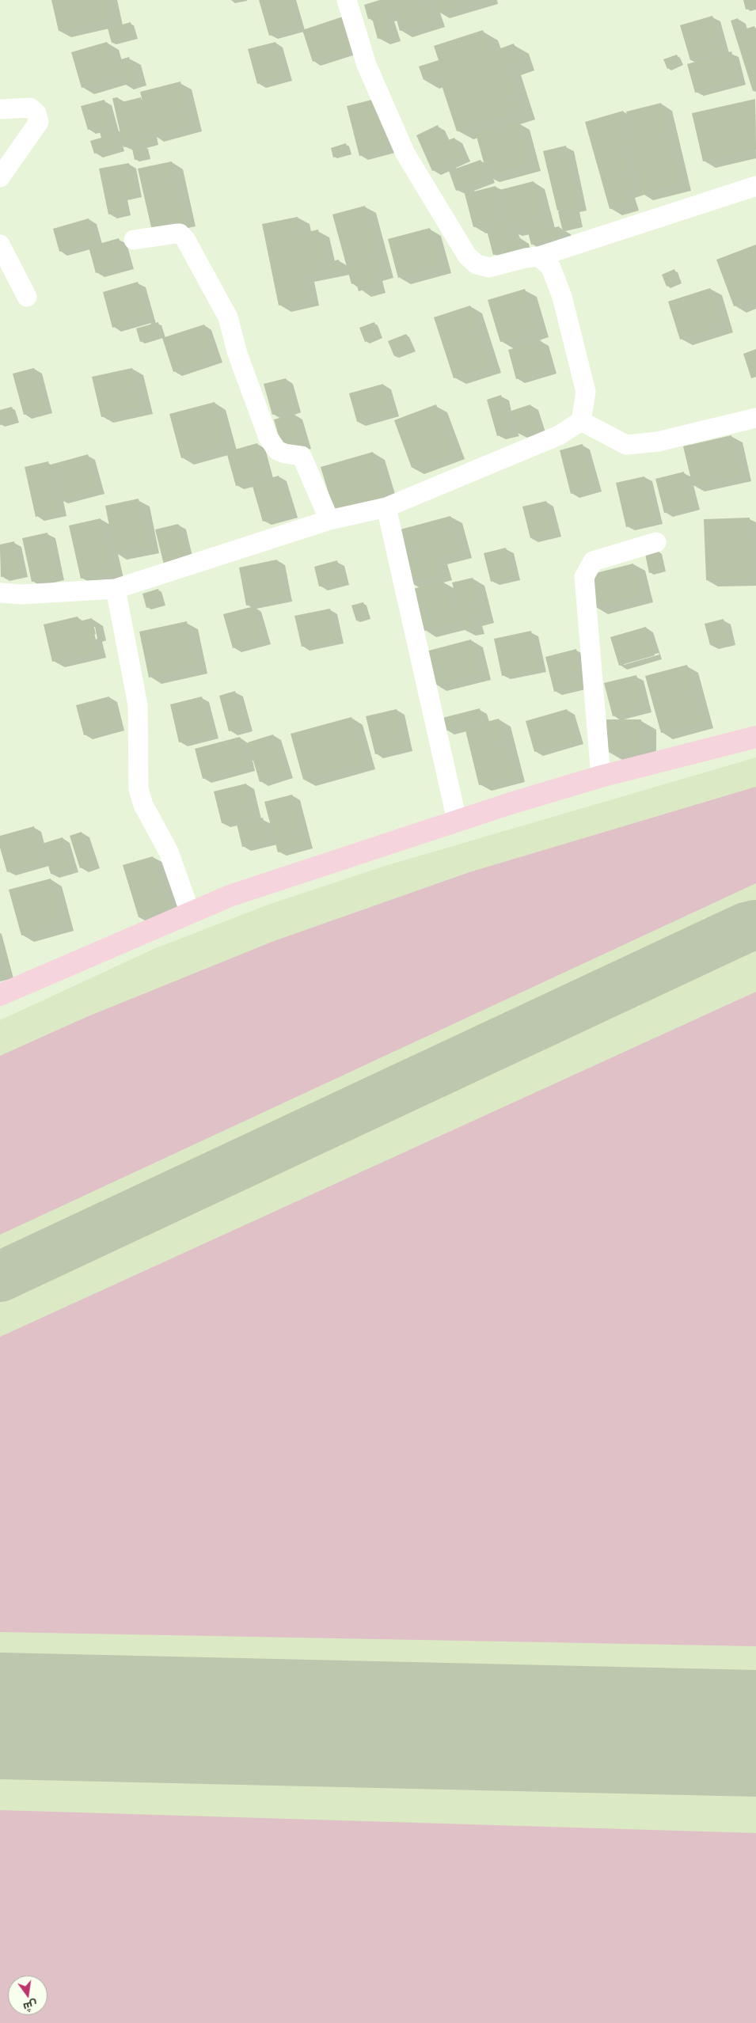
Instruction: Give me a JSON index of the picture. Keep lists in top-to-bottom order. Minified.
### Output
{"north":"bottom"}
